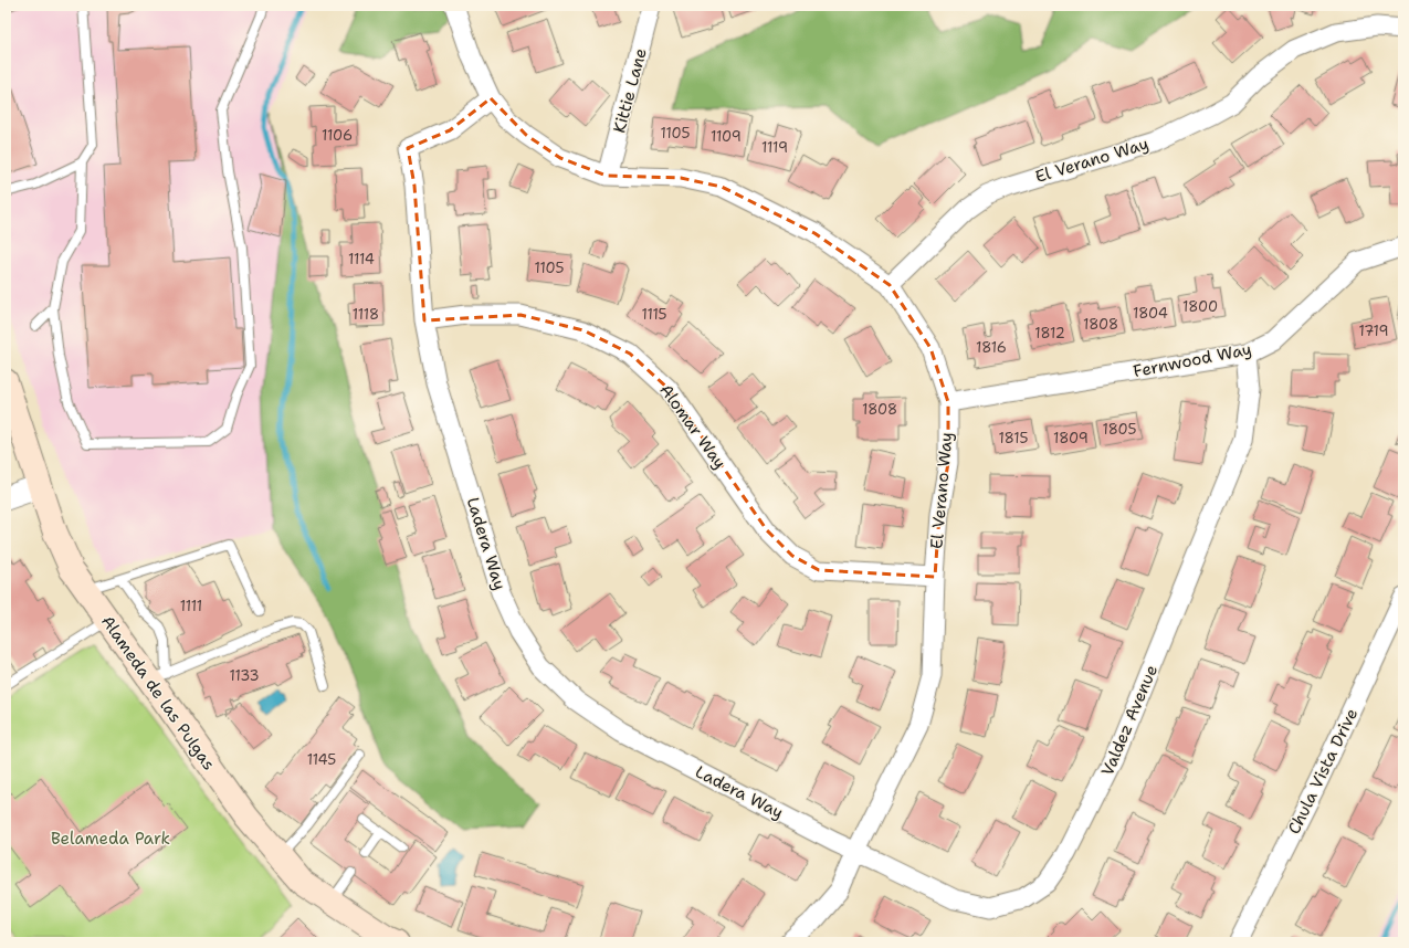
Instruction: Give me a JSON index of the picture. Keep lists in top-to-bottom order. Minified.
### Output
{"streets":{"main road":["Alameda de las Pulgas"],"street":["Kittie Lane","El Verano Way","Fernwood Way","Alomar Way","Ladera Way","Valdez Avenue","Chula Vista Drive"]},"crossings":[["El Verano Way","Fernwood Way"],["El Verano Way","Alomar Way"],["El Verano Way","Ladera Way"],["El Verano Way","Valdez Avenue"],["Fernwood Way","Valdez Avenue"],["Alomar Way","Ladera Way"],["Ladera Way","Valdez Avenue"]],"parks":["Belameda Park"],"house_numbers":["1105","1106","1109","1119","1114","1105","1800","1804","1118","1115","1808","1719","1812","1816","1808","1805","1815","1809","1111","1133","1145"]}
